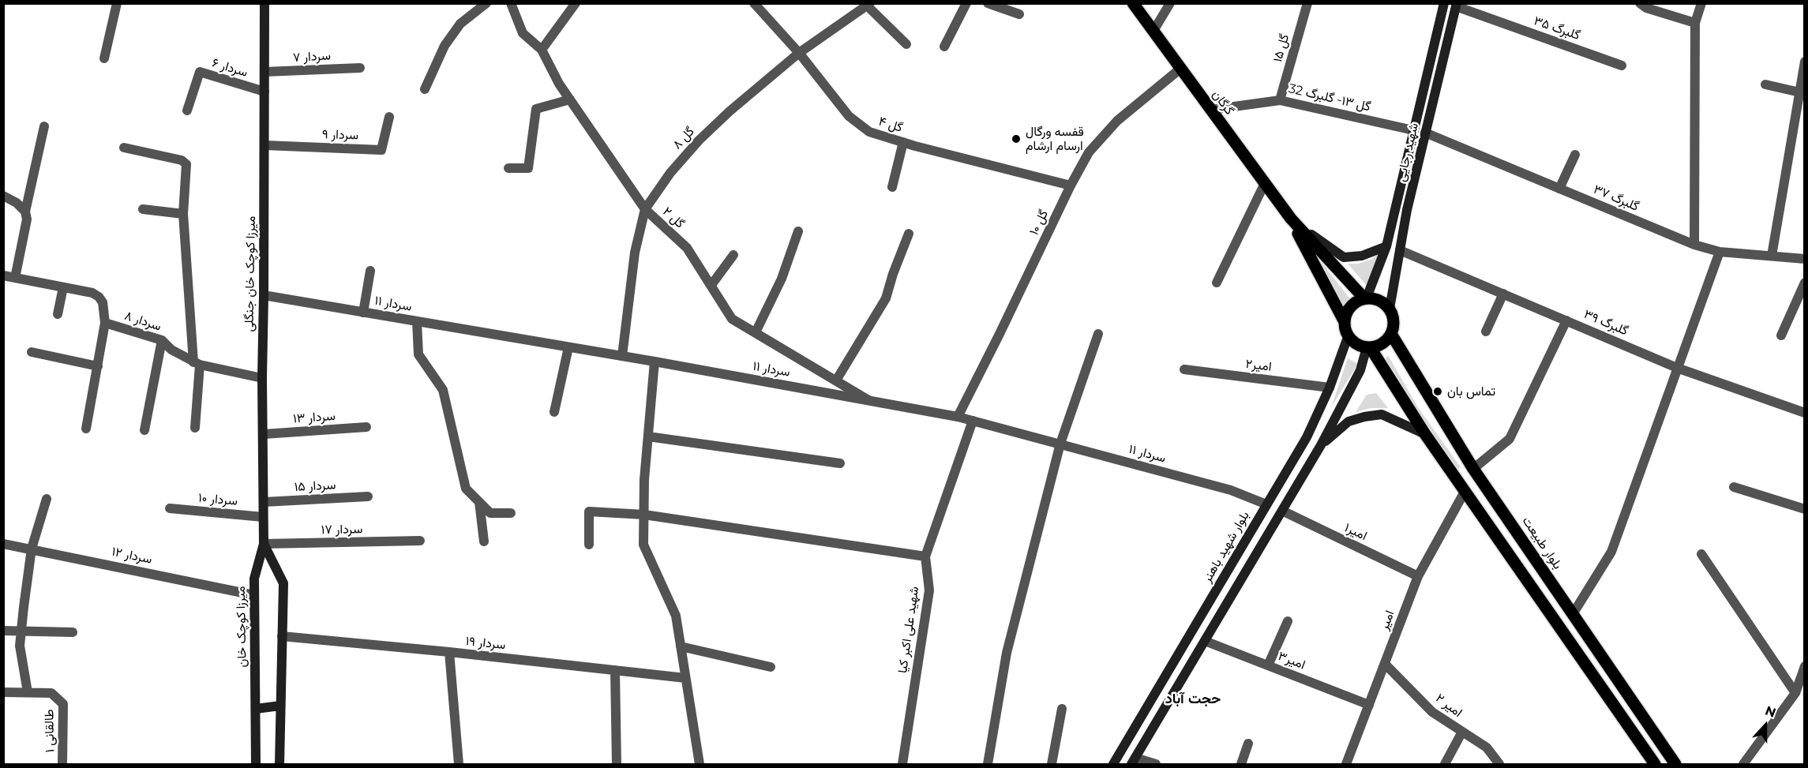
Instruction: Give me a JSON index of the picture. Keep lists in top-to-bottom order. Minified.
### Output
{"streets":{"main road":["گرگان","شهید رجایی","میرزا کوچک خان جنگلی","بلوار طبیعت","بلوار شهید باهنر","میرزا کوچک خان"],"street":["گلبرگ ۳۵","گل ۱۵","سردار ۷","سردار ۶","گل ۱۳- گلبرگ 32","گل ۴","سردار ۹","گل ۸","گلبرگ ۳۷","گل ۲","گل ۱۰","سردار ۱۱","سردار ۸","گلبرگ ۳۹","امیر۲","سردار ۱۳","سردار ۱۵","سردار ۱۰","سردار ۱۷","امیر۱","سردار ۱۲","امیر","شهید علی اکبر کیا","سردار ۱۹","امیر۳","امیر ۲","طالقانی ۱"]},"crossings":[["گلبرگ ۳۵","شهید رجایی"],["گل ۱۵","گل ۱۳- گلبرگ 32"],["سردار ۷","میرزا کوچک خان جنگلی"],["سردار ۶","میرزا کوچک خان جنگلی"],["گل ۱۳- گلبرگ 32","گرگان"],["گل ۱۳- گلبرگ 32","شهید رجایی"],["گرگان","گل ۱۰"],["گل ۴","گل ۸"],["گل ۴","گل ۱۰"],["سردار ۹","میرزا کوچک خان جنگلی"],["گل ۸","گل ۲"],["گل ۸","سردار ۱۱"],["شهید رجایی","گلبرگ ۳۷"],["شهید رجایی","گلبرگ ۳۹"],["شهید رجایی","بلوار طبیعت"],["شهید رجایی","بلوار شهید باهنر"],["گل ۲","سردار ۱۱"],["گل ۱۰","سردار ۱۱"],["میرزا کوچک خان جنگلی","سردار ۱۱"],["میرزا کوچک خان جنگلی","سردار ۸"],["میرزا کوچک خان جنگلی","سردار ۱۳"],["میرزا کوچک خان جنگلی","سردار ۱۵"],["میرزا کوچک خان جنگلی","سردار ۱۰"],["میرزا کوچک خان جنگلی","سردار ۱۷"],["میرزا کوچک خان جنگلی","میرزا کوچک خان"],["سردار ۱۱","بلوار شهید باهنر"],["سردار ۱۱","شهید علی اکبر کیا"],["امیر۲","بلوار شهید باهنر"],["سردار ۱۷","میرزا کوچک خان"],["امیر۱","امیر"],["بلوار طبیعت","بلوار شهید باهنر"],["سردار ۱۲","میرزا کوچک خان"],["امیر","امیر۳"],["امیر","امیر ۲"]],"districts":["حجت آباد"],"places":["قفسه ورگال ارسام ارشام","تماس بان"],"north":"top"}
